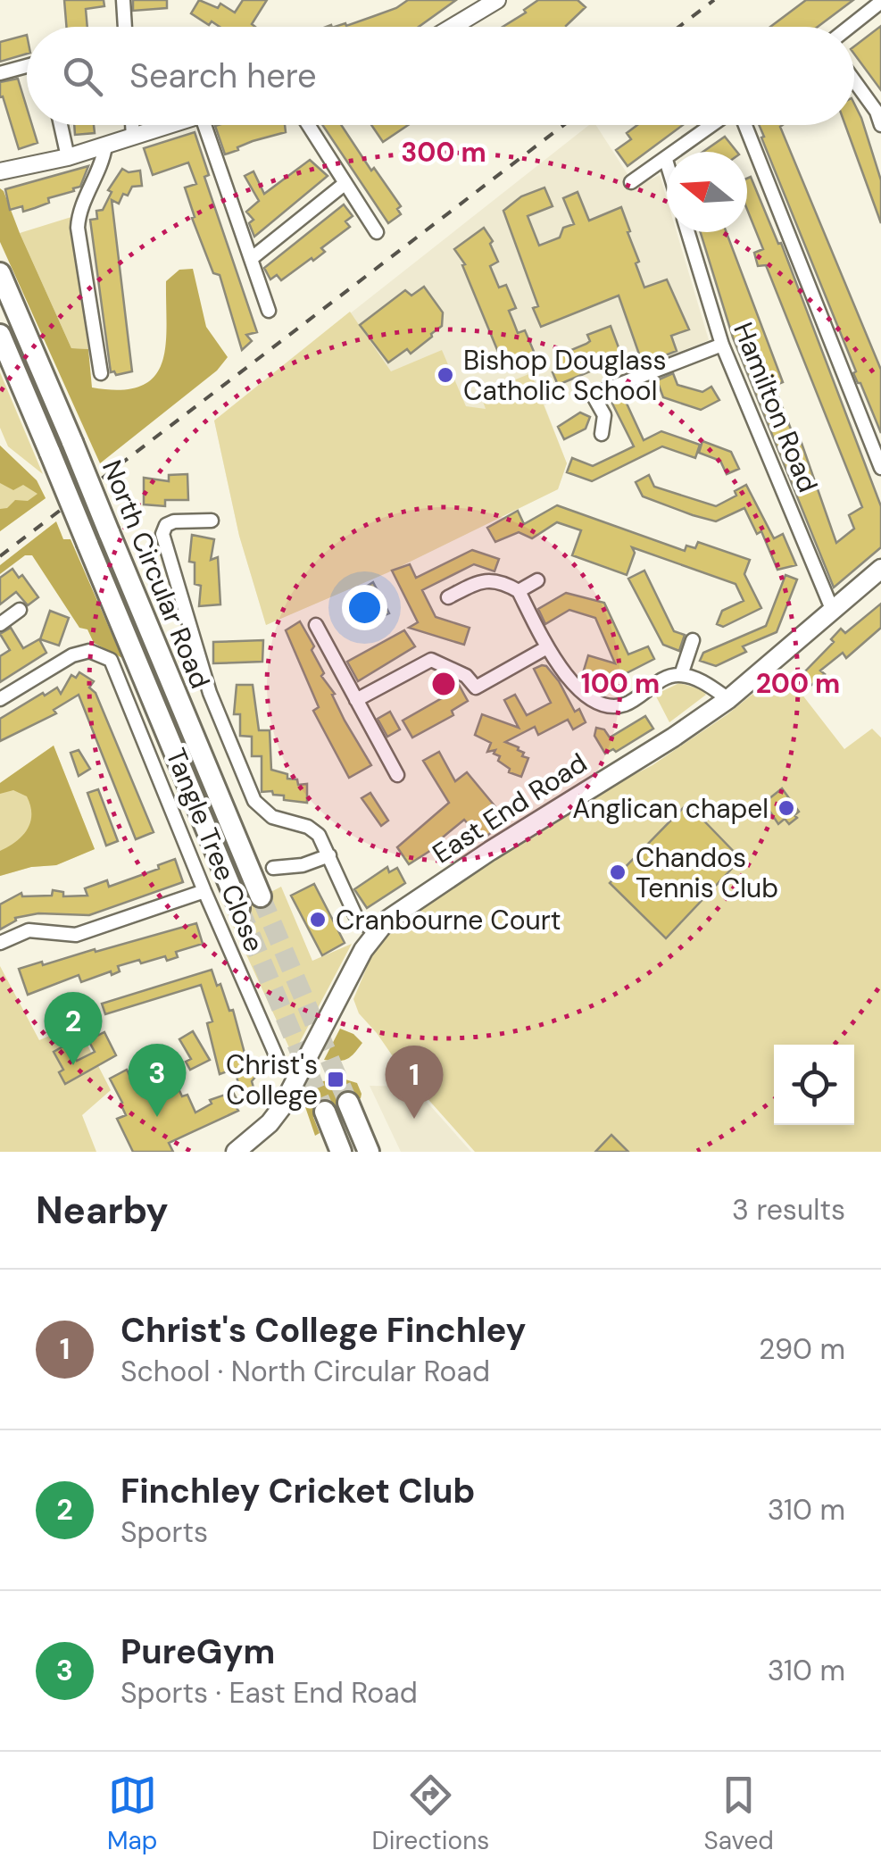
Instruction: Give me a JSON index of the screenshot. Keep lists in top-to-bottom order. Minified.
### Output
{"streets":{"highway":["North Circular Road"],"main road":["East End Road"],"street":["Hamilton Road","Tangle Tree Close"]},"crossings":[["Hamilton Road","East End Road"]],"places":{"other":["Bishop Douglass Catholic School","Anglican chapel","Chandos Tennis Club","Cranbourne Court"],"transit":["Christ's College"]},"north":"left","page":{"search":"Search here","pins":["2","3","1"],"heading":["Nearby","3 results"],"list":[{"mark":"1","name":"Christ's College Finchley","note":"School · North Circular Road","value":"290 m"},{"mark":"2","name":"Finchley Cricket Club","note":"Sports","value":"310 m"},{"mark":"3","name":"PureGym","note":"Sports · East End Road","value":"310 m"}],"nav":["Map","Directions","Saved"]},"rings":["300 m","100 m","200 m"]}
